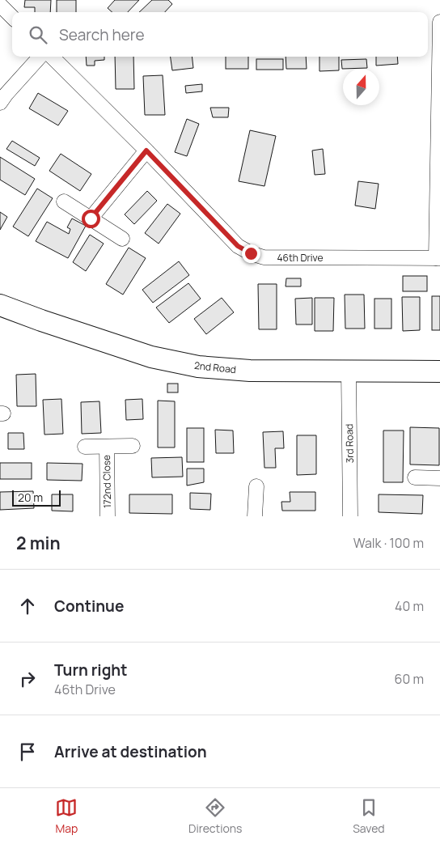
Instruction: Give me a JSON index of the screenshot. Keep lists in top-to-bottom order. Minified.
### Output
{"streets":{"street":["46th Drive","2nd Road","3rd Road","172nd Close"]},"crossings":[["2nd Road","3rd Road"]],"scale_bar":"20 m","north":"top","page":{"search":"Search here","scale":"20 m","heading":["2 min","Walk · 100 m"],"list":[["Continue","40 m"],["Turn right","46th Drive","60 m"],"Arrive at destination"],"nav":["Map","Directions","Saved"]}}
